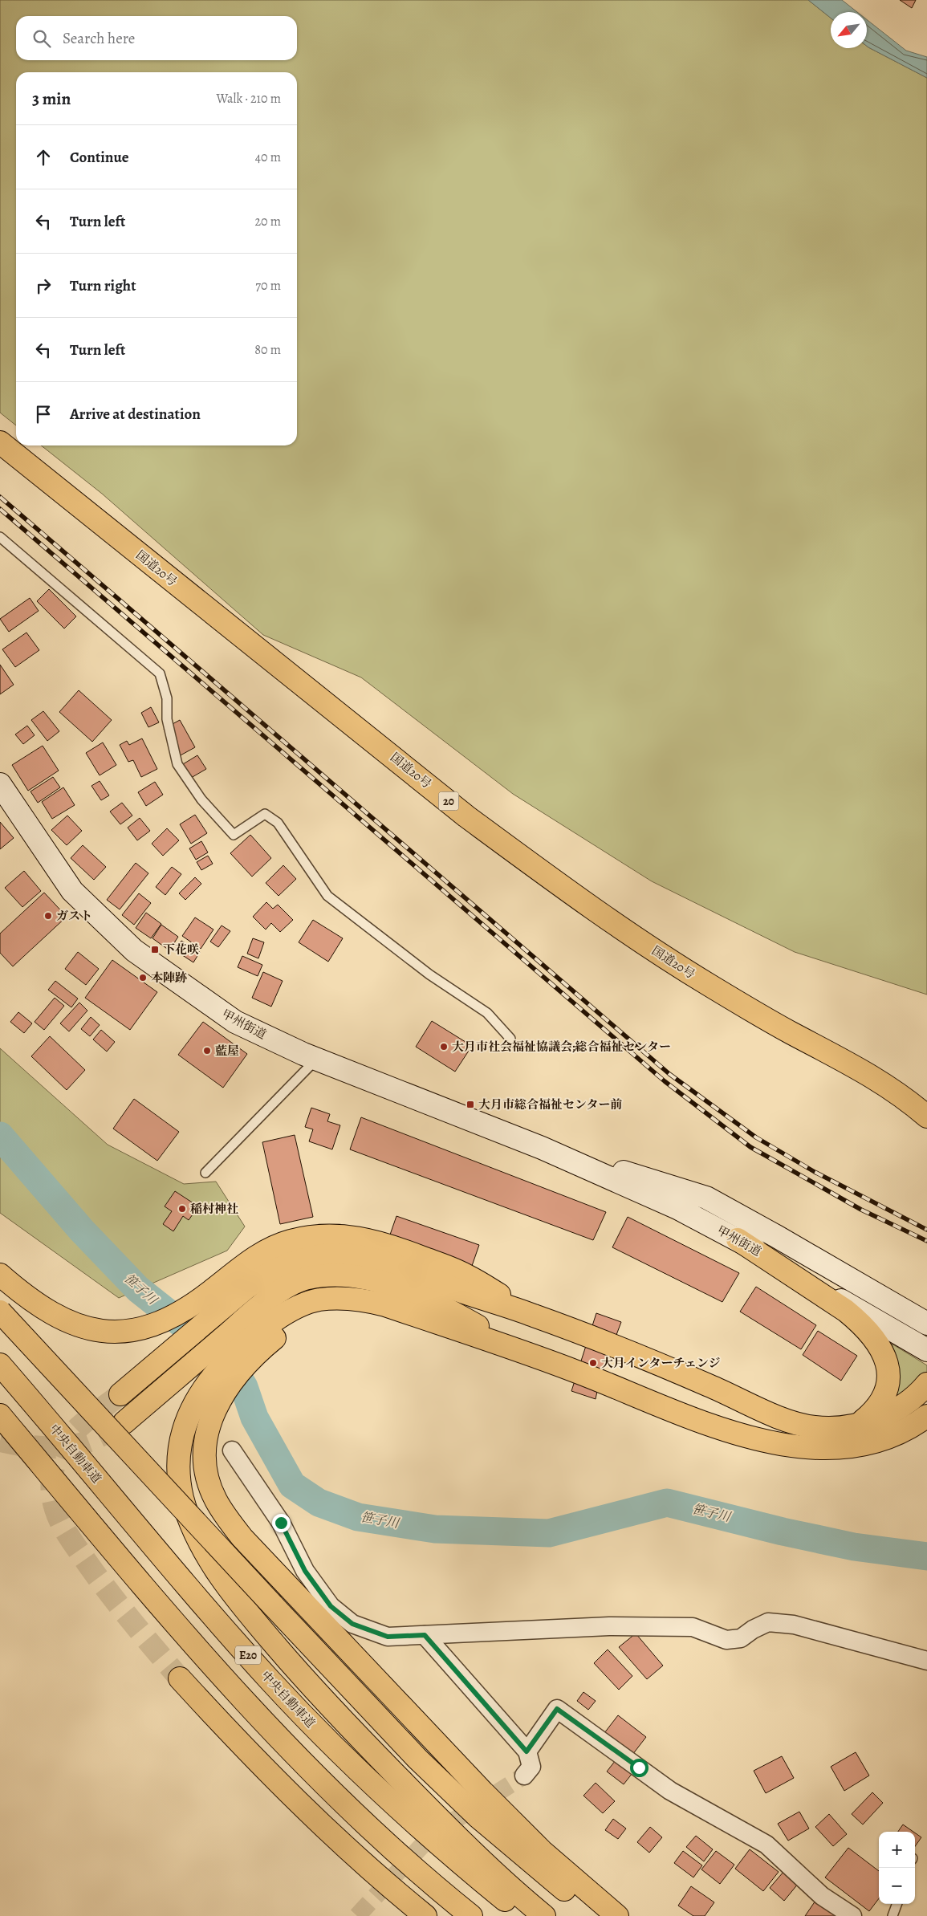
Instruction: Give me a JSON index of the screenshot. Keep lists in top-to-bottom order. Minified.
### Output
{"streets":{"highway":["国道20号","20","中央自動車道","E20"],"main road":["甲州街道"]},"water":["笹子川"],"places":{"other":["ガスト","本陣跡","大月市社会福祉協議会;総合福祉センター","藍屋","稲村神社","大月インターチェンジ"],"transit":["下花咲","大月市総合福祉センター前"]},"north":"bottom left","page":{"search":"Search here","heading":["3 min","Walk · 210 m"],"list":[["Continue","40 m"],["Turn left","20 m"],["Turn right","70 m"],["Turn left","80 m"],"Arrive at destination"],"map_buttons":["+","−"]}}
